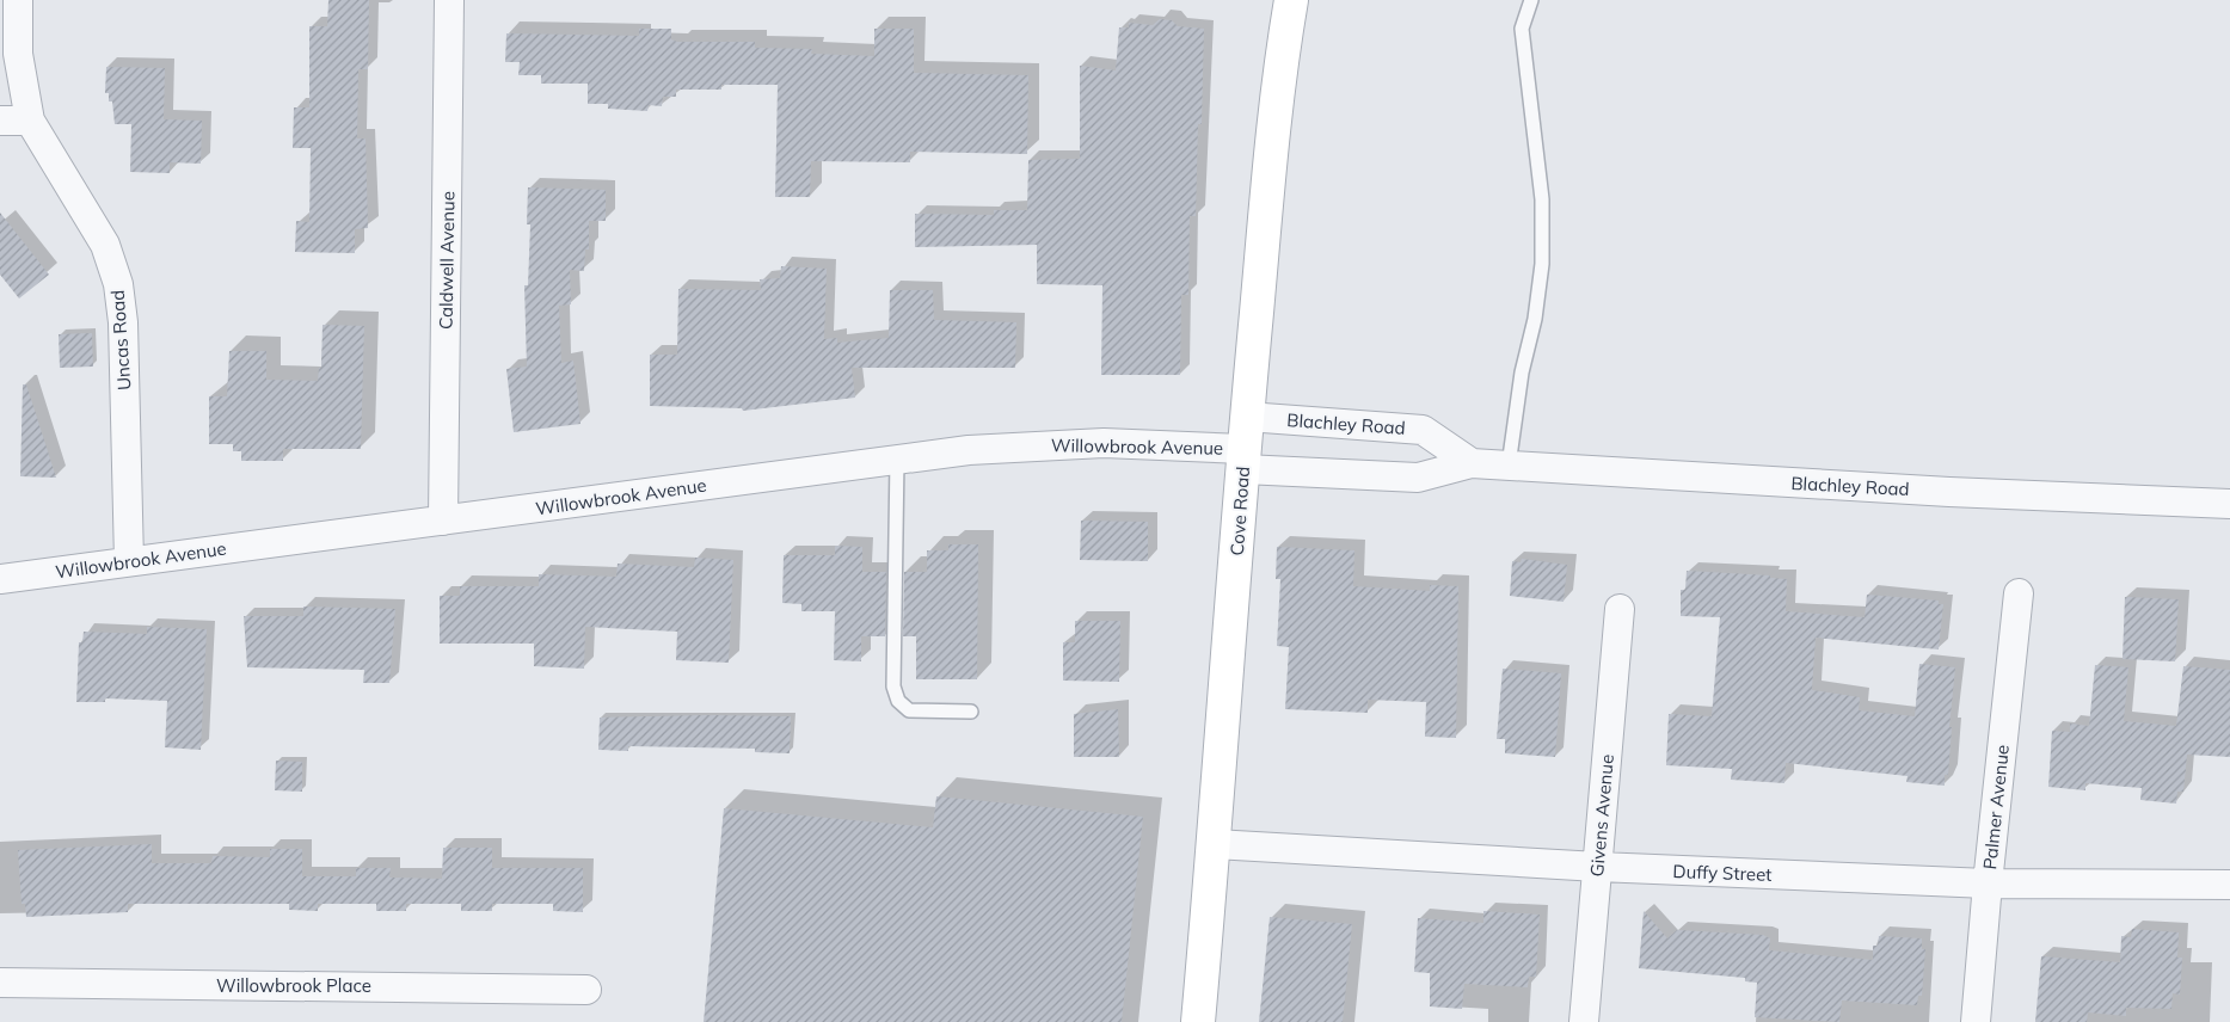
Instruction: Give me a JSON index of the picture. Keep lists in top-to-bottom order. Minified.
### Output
{"streets":{"main road":["Cove Road"],"street":["Caldwell Avenue","Uncas Road","Blachley Road","Willowbrook Avenue","Palmer Avenue","Givens Avenue","Duffy Street","Willowbrook Place"]},"crossings":[["Caldwell Avenue","Willowbrook Avenue"],["Uncas Road","Willowbrook Avenue"],["Blachley Road","Willowbrook Avenue"],["Blachley Road","Cove Road"],["Willowbrook Avenue","Cove Road"],["Cove Road","Duffy Street"],["Palmer Avenue","Duffy Street"],["Givens Avenue","Duffy Street"]]}
